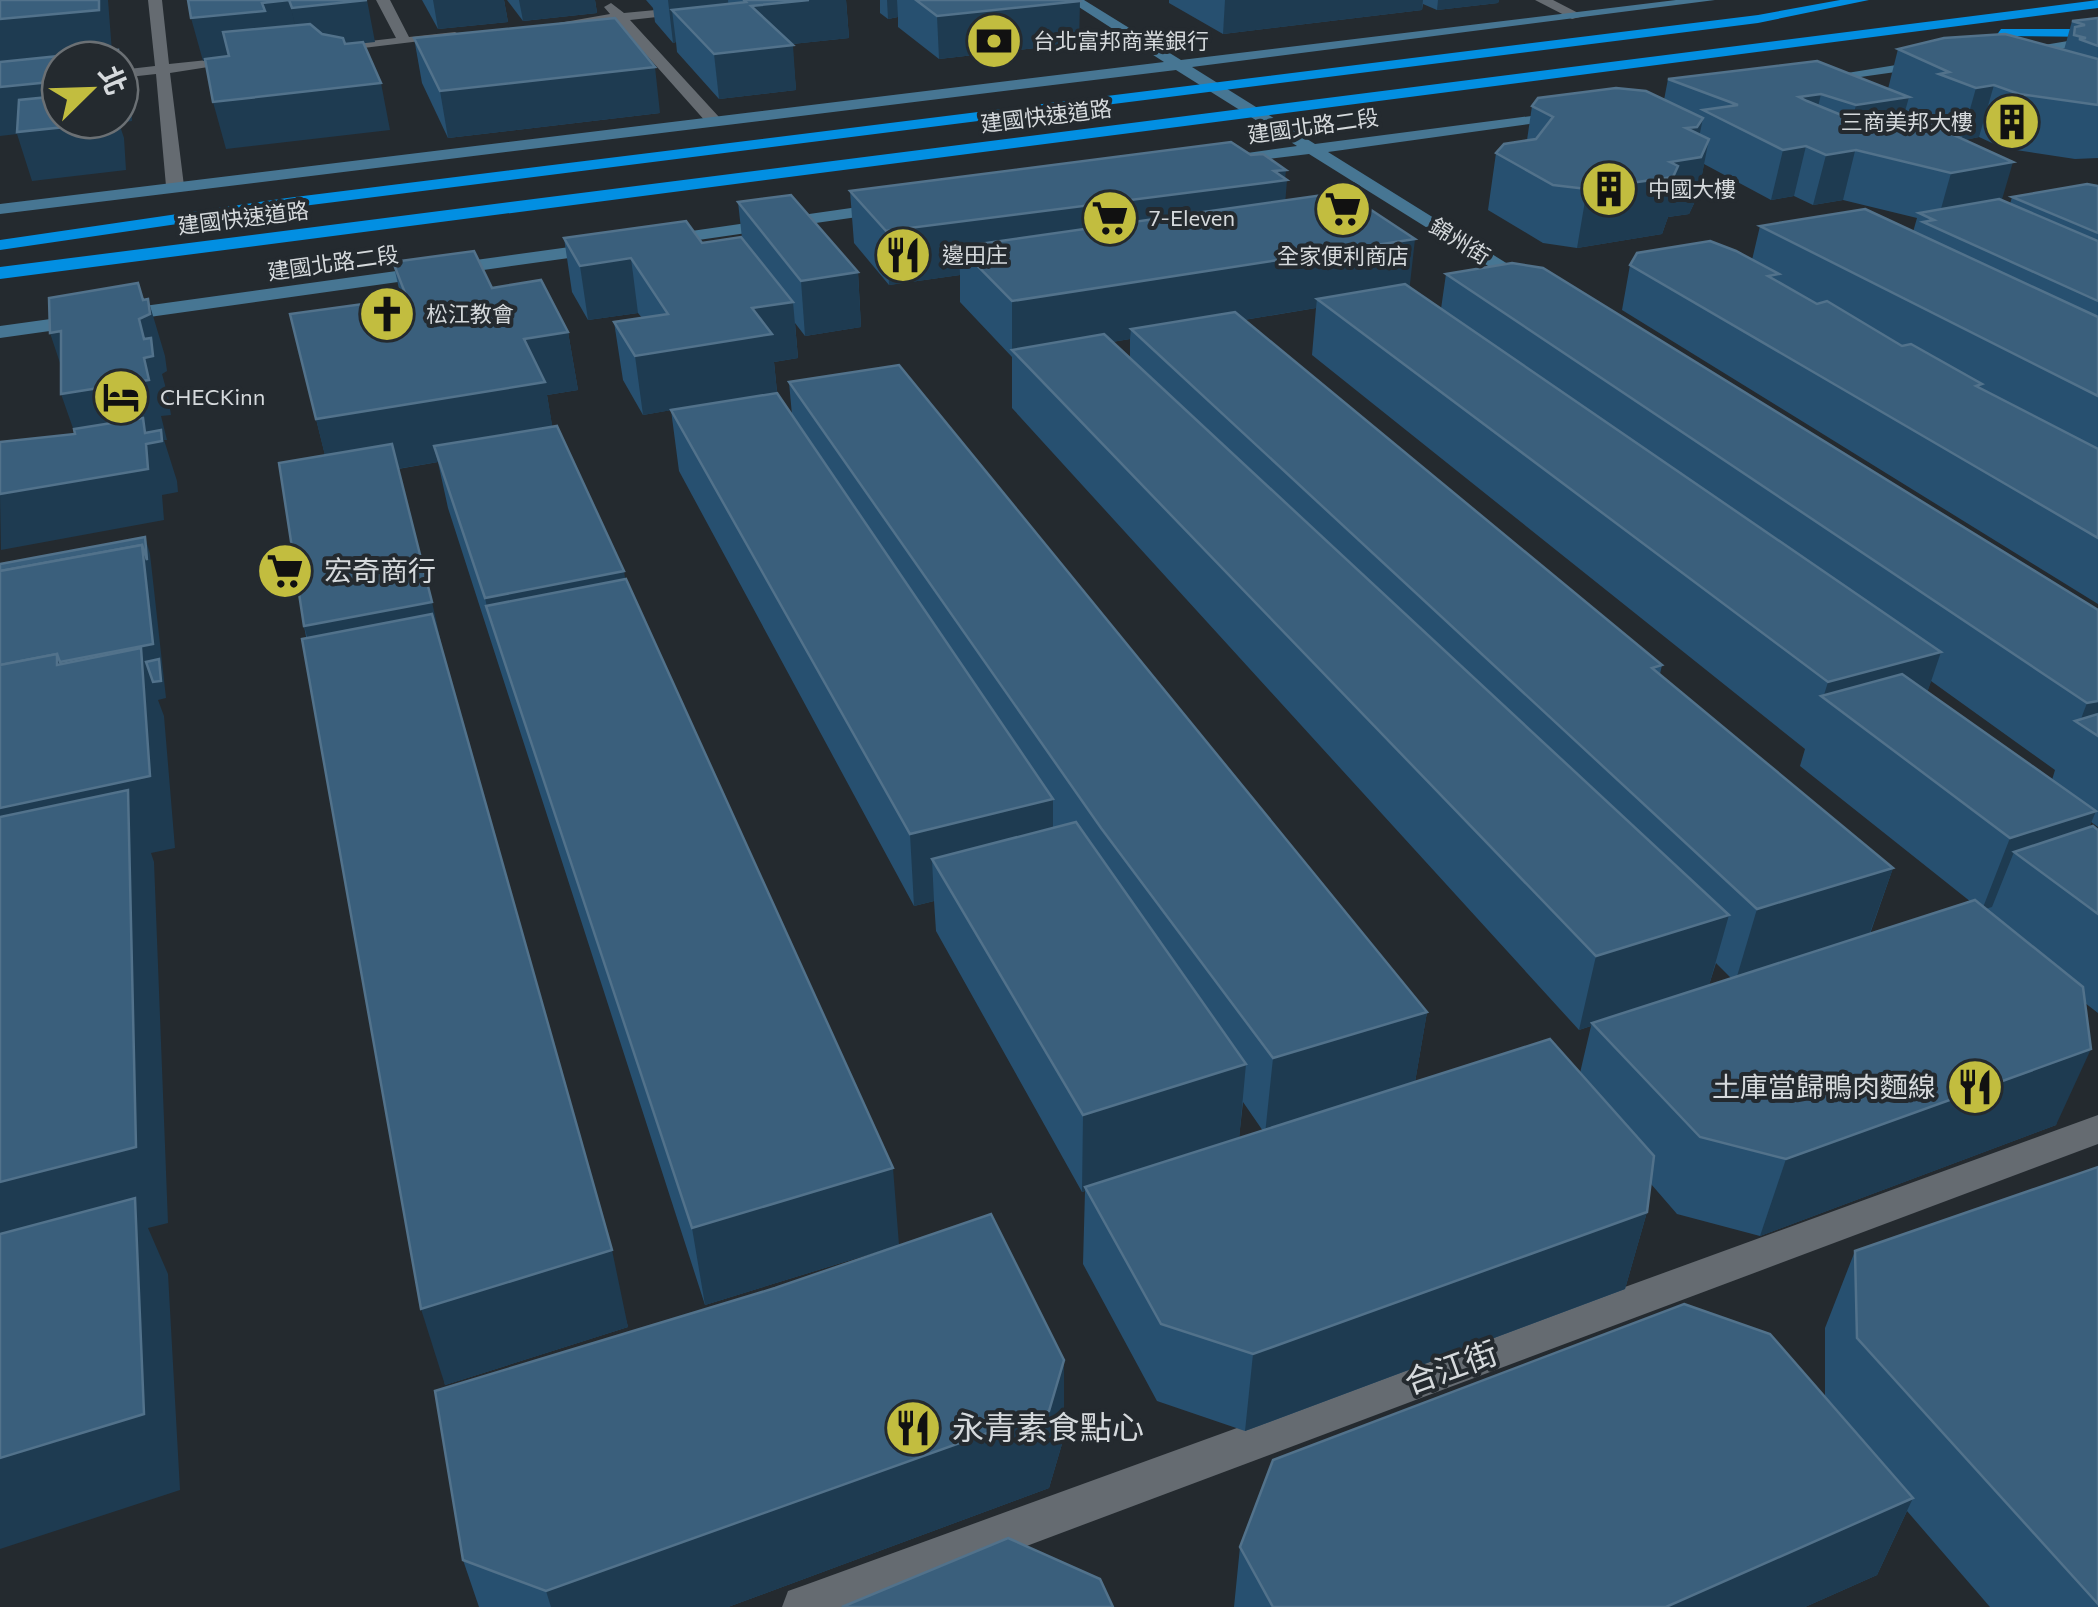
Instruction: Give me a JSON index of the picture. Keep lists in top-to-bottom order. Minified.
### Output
{"streets":{"highway":["建國快速道路"],"street":["建國北路二段","錦州街","合江街"]},"crossings":[["建國北路二段","錦州街"]],"places":{"bank":["台北富邦商業銀行"],"building":["三商美邦大樓","中國大樓"],"supermarket":["全家便利商店","7-Eleven","宏奇商行"],"restaurant":["邊田庄","土庫當歸鴨肉麵線","永青素食點心"],"church":["松江教會"],"hotel":["CHECKinn"]},"north":"top right"}
